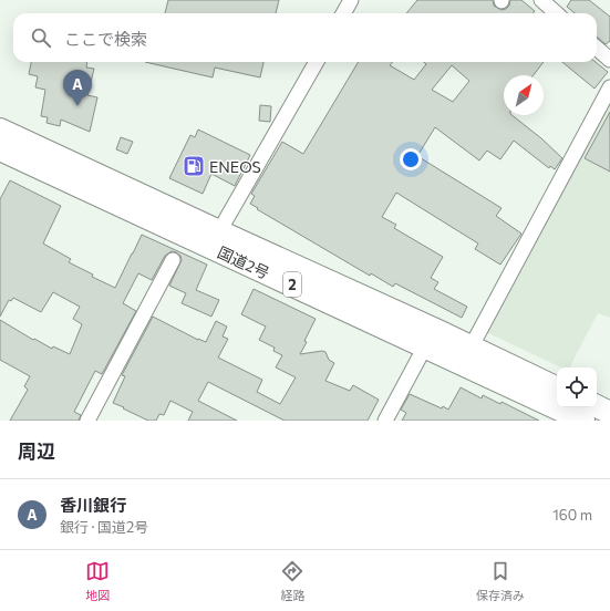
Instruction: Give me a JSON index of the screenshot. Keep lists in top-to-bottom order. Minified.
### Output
{"streets":{"highway":["国道2号","2"]},"places":{"fuel station":["ENEOS"]},"north":"top right","page":{"search":"ここで検索","pins":"A","heading":"周辺","list":[{"mark":"A","name":"香川銀行","note":"銀行 · 国道2号","value":"160 m"}],"nav":["地図","経路","保存済み"]}}
